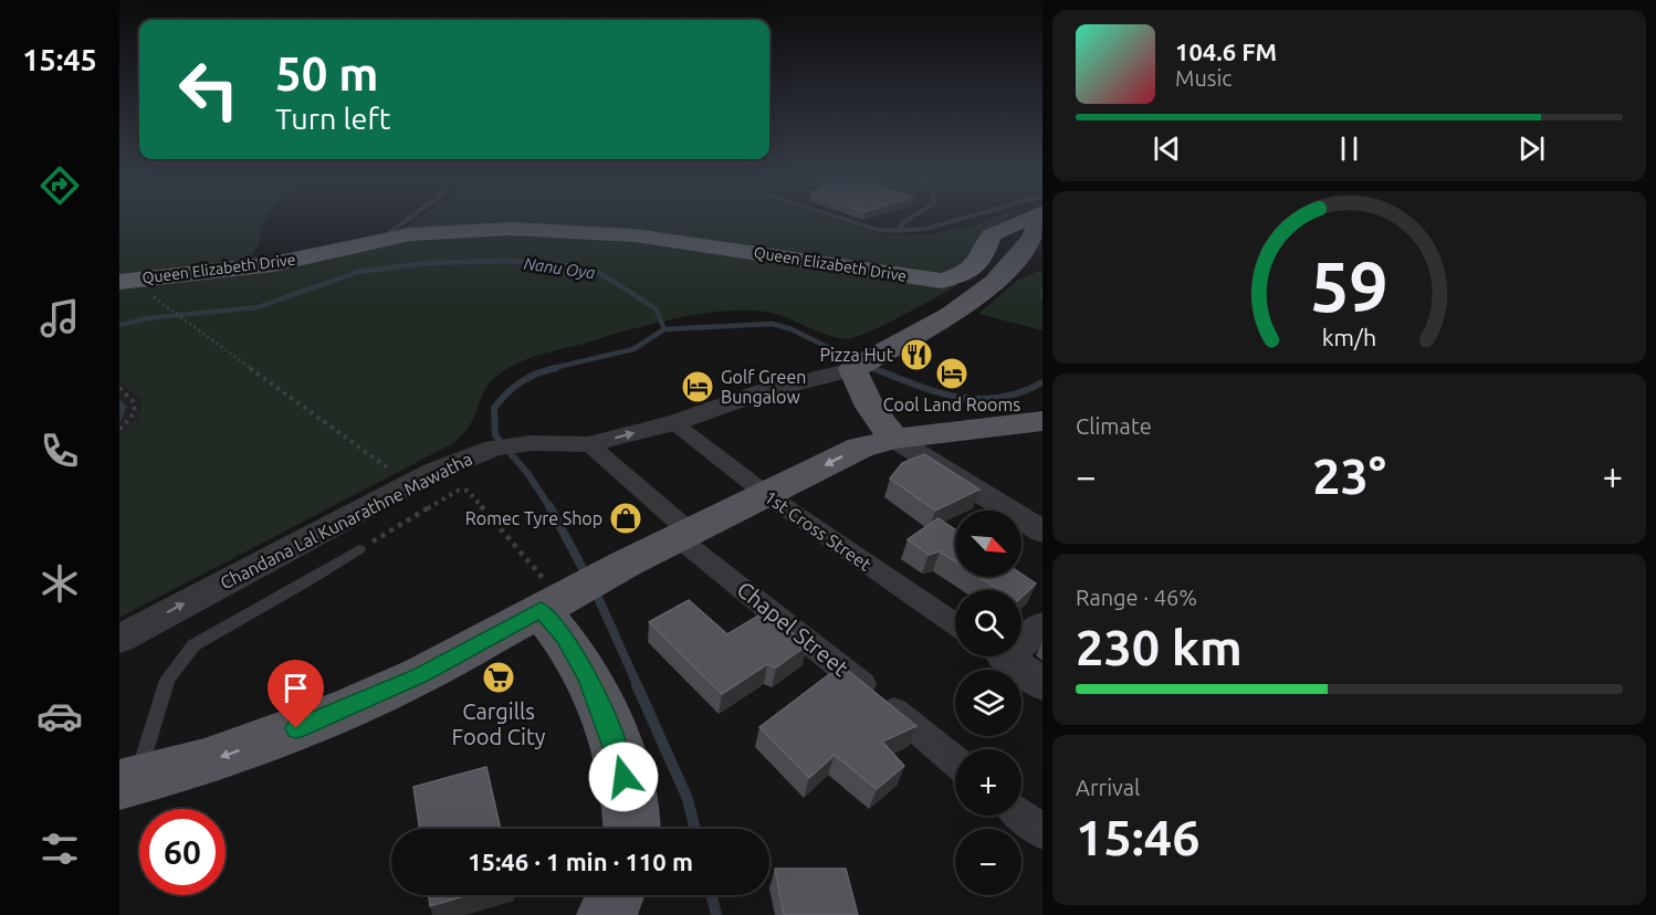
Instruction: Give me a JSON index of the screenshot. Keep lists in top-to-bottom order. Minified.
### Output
{"streets":{"highway":["Queen Elizabeth Drive"],"street":["Chandana Lal Kunarathne Mawatha","1st Cross Street","Chapel Street"]},"crossings":[["Chandana Lal Kunarathne Mawatha","1st Cross Street"],["Chandana Lal Kunarathne Mawatha","Chapel Street"]],"one_way":["Chandana Lal Kunarathne Mawatha"],"water":["Nanu Oya"],"places":{"restaurant":["Pizza Hut"],"hotel":["Cool Land Rooms","Golf Green Bungalow"],"shop":["Romec Tyre Shop"],"supermarket":["Cargills Food City"]},"north":"bottom right","page":{"tabs":"15:45","turn":["50 m","Turn left"],"song":["104.6 FM","Music"],"tile":["Climate",["Range · 46%","230 km"],["Arrival","15:46"]],"heat":["−","23°","+"],"map_buttons":["+","−"],"limit":"60","trip":"15:46 · 1 min · 110 m","gauge":["59","km/h"]}}
